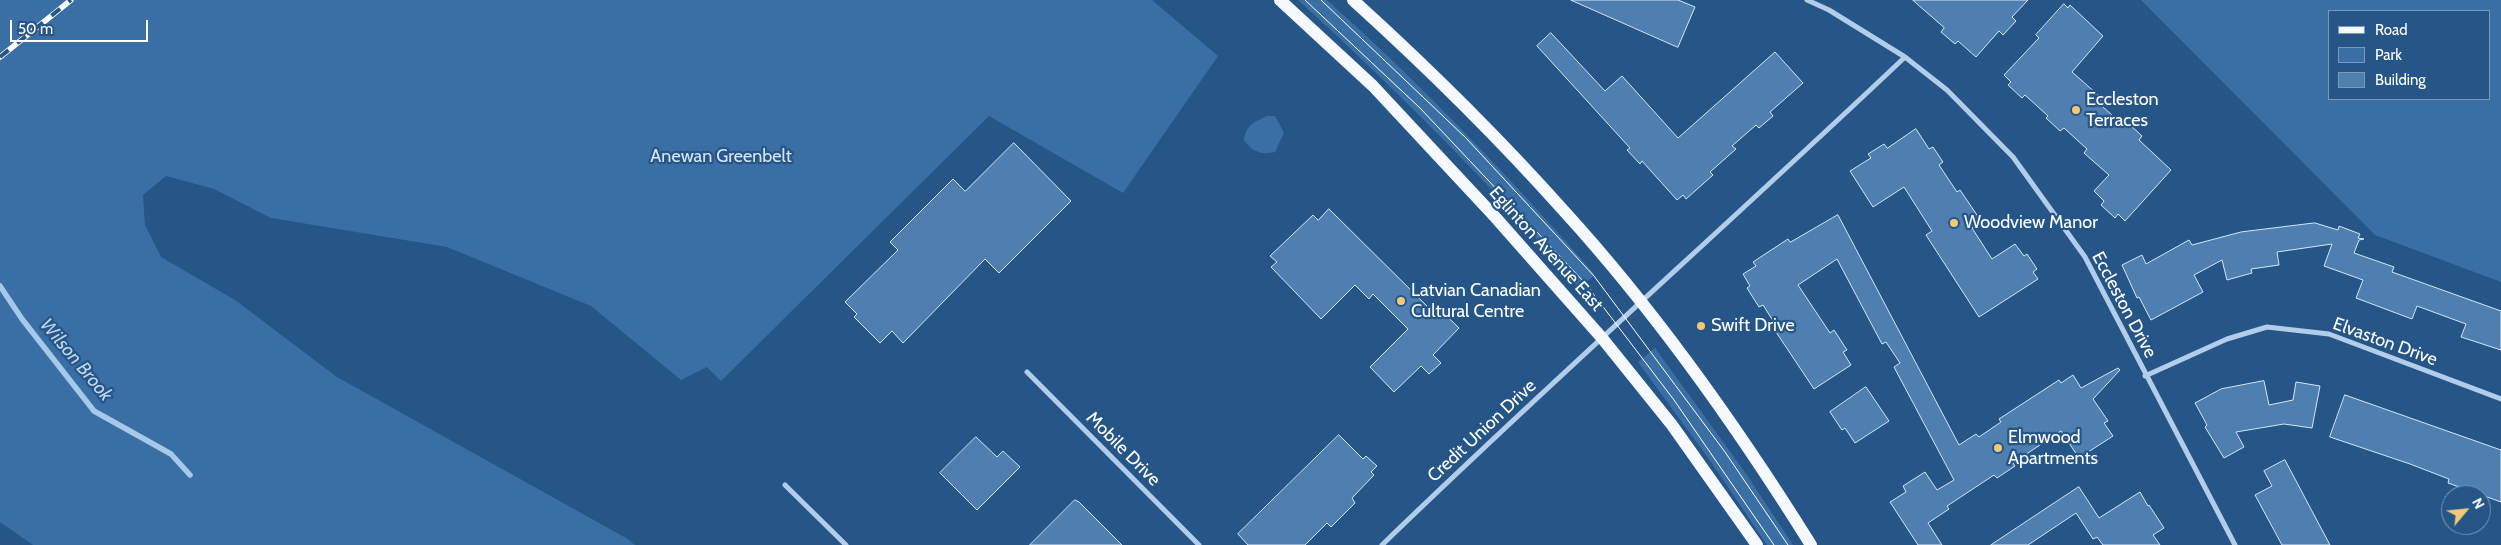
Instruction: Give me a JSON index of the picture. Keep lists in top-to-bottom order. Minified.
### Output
{"streets":{"main road":["Eglinton Avenue East"],"street":["Eccleston Drive","Elvaston Drive","Credit Union Drive","Mobile Drive"]},"crossings":[["Eglinton Avenue East","Credit Union Drive"],["Eccleston Drive","Elvaston Drive"]],"water":["Wilson Brook"],"parks":["Anewan Greenbelt"],"places":["Eccleston Terraces","Woodview Manor","Latvian Canadian Cultural Centre","Swift Drive","Elmwood Apartments"],"legend":["Road","Park","Building"],"scale_bar":"50 m","north":"top right"}
